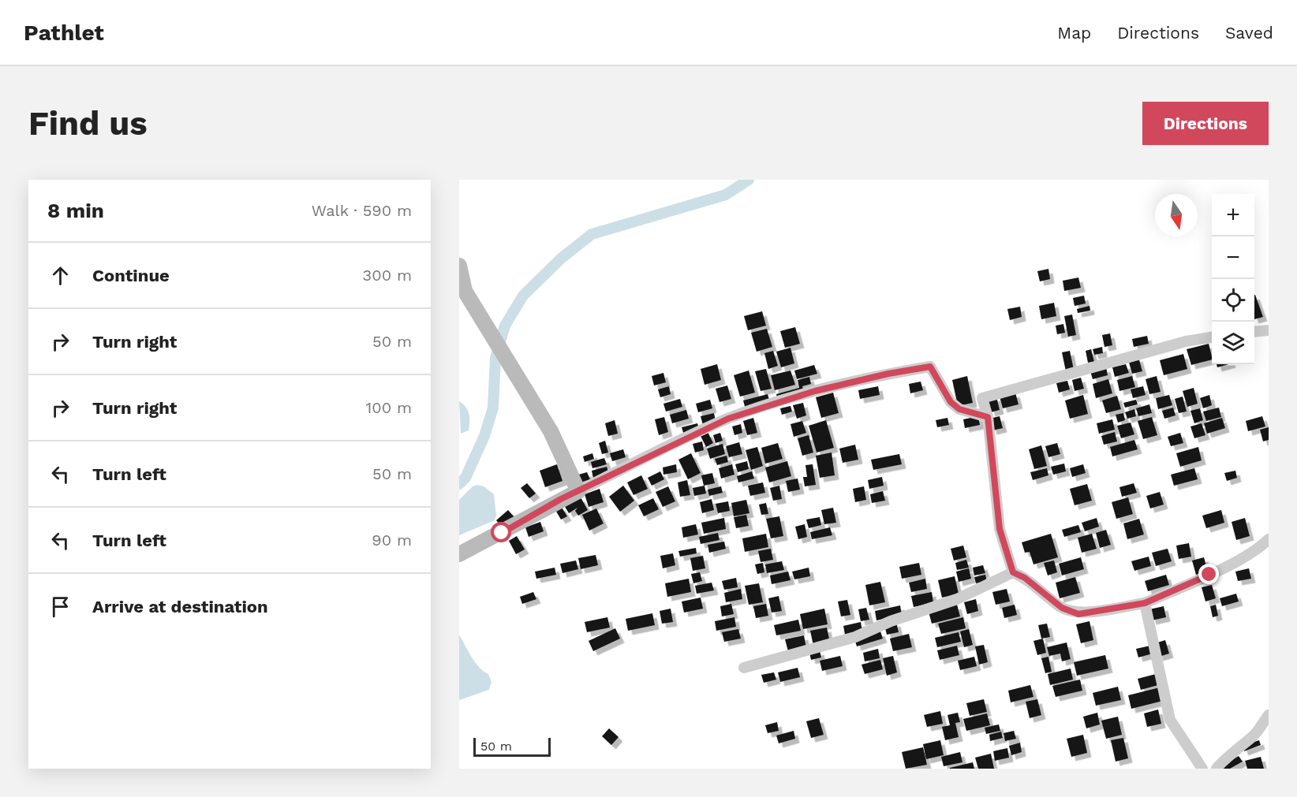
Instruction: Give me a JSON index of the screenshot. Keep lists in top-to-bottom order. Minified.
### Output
{"scale_bar":"50 m","north":"bottom","page":{"header":"Pathlet","nav":["Map","Directions","Saved"],"buttons":"Directions","title":"Find us","heading":["8 min","Walk · 590 m"],"map_buttons":["+","−"],"list":[["Continue","300 m"],["Turn right","50 m"],["Turn right","100 m"],["Turn left","50 m"],["Turn left","90 m"],"Arrive at destination"],"scale":"50 m"}}
